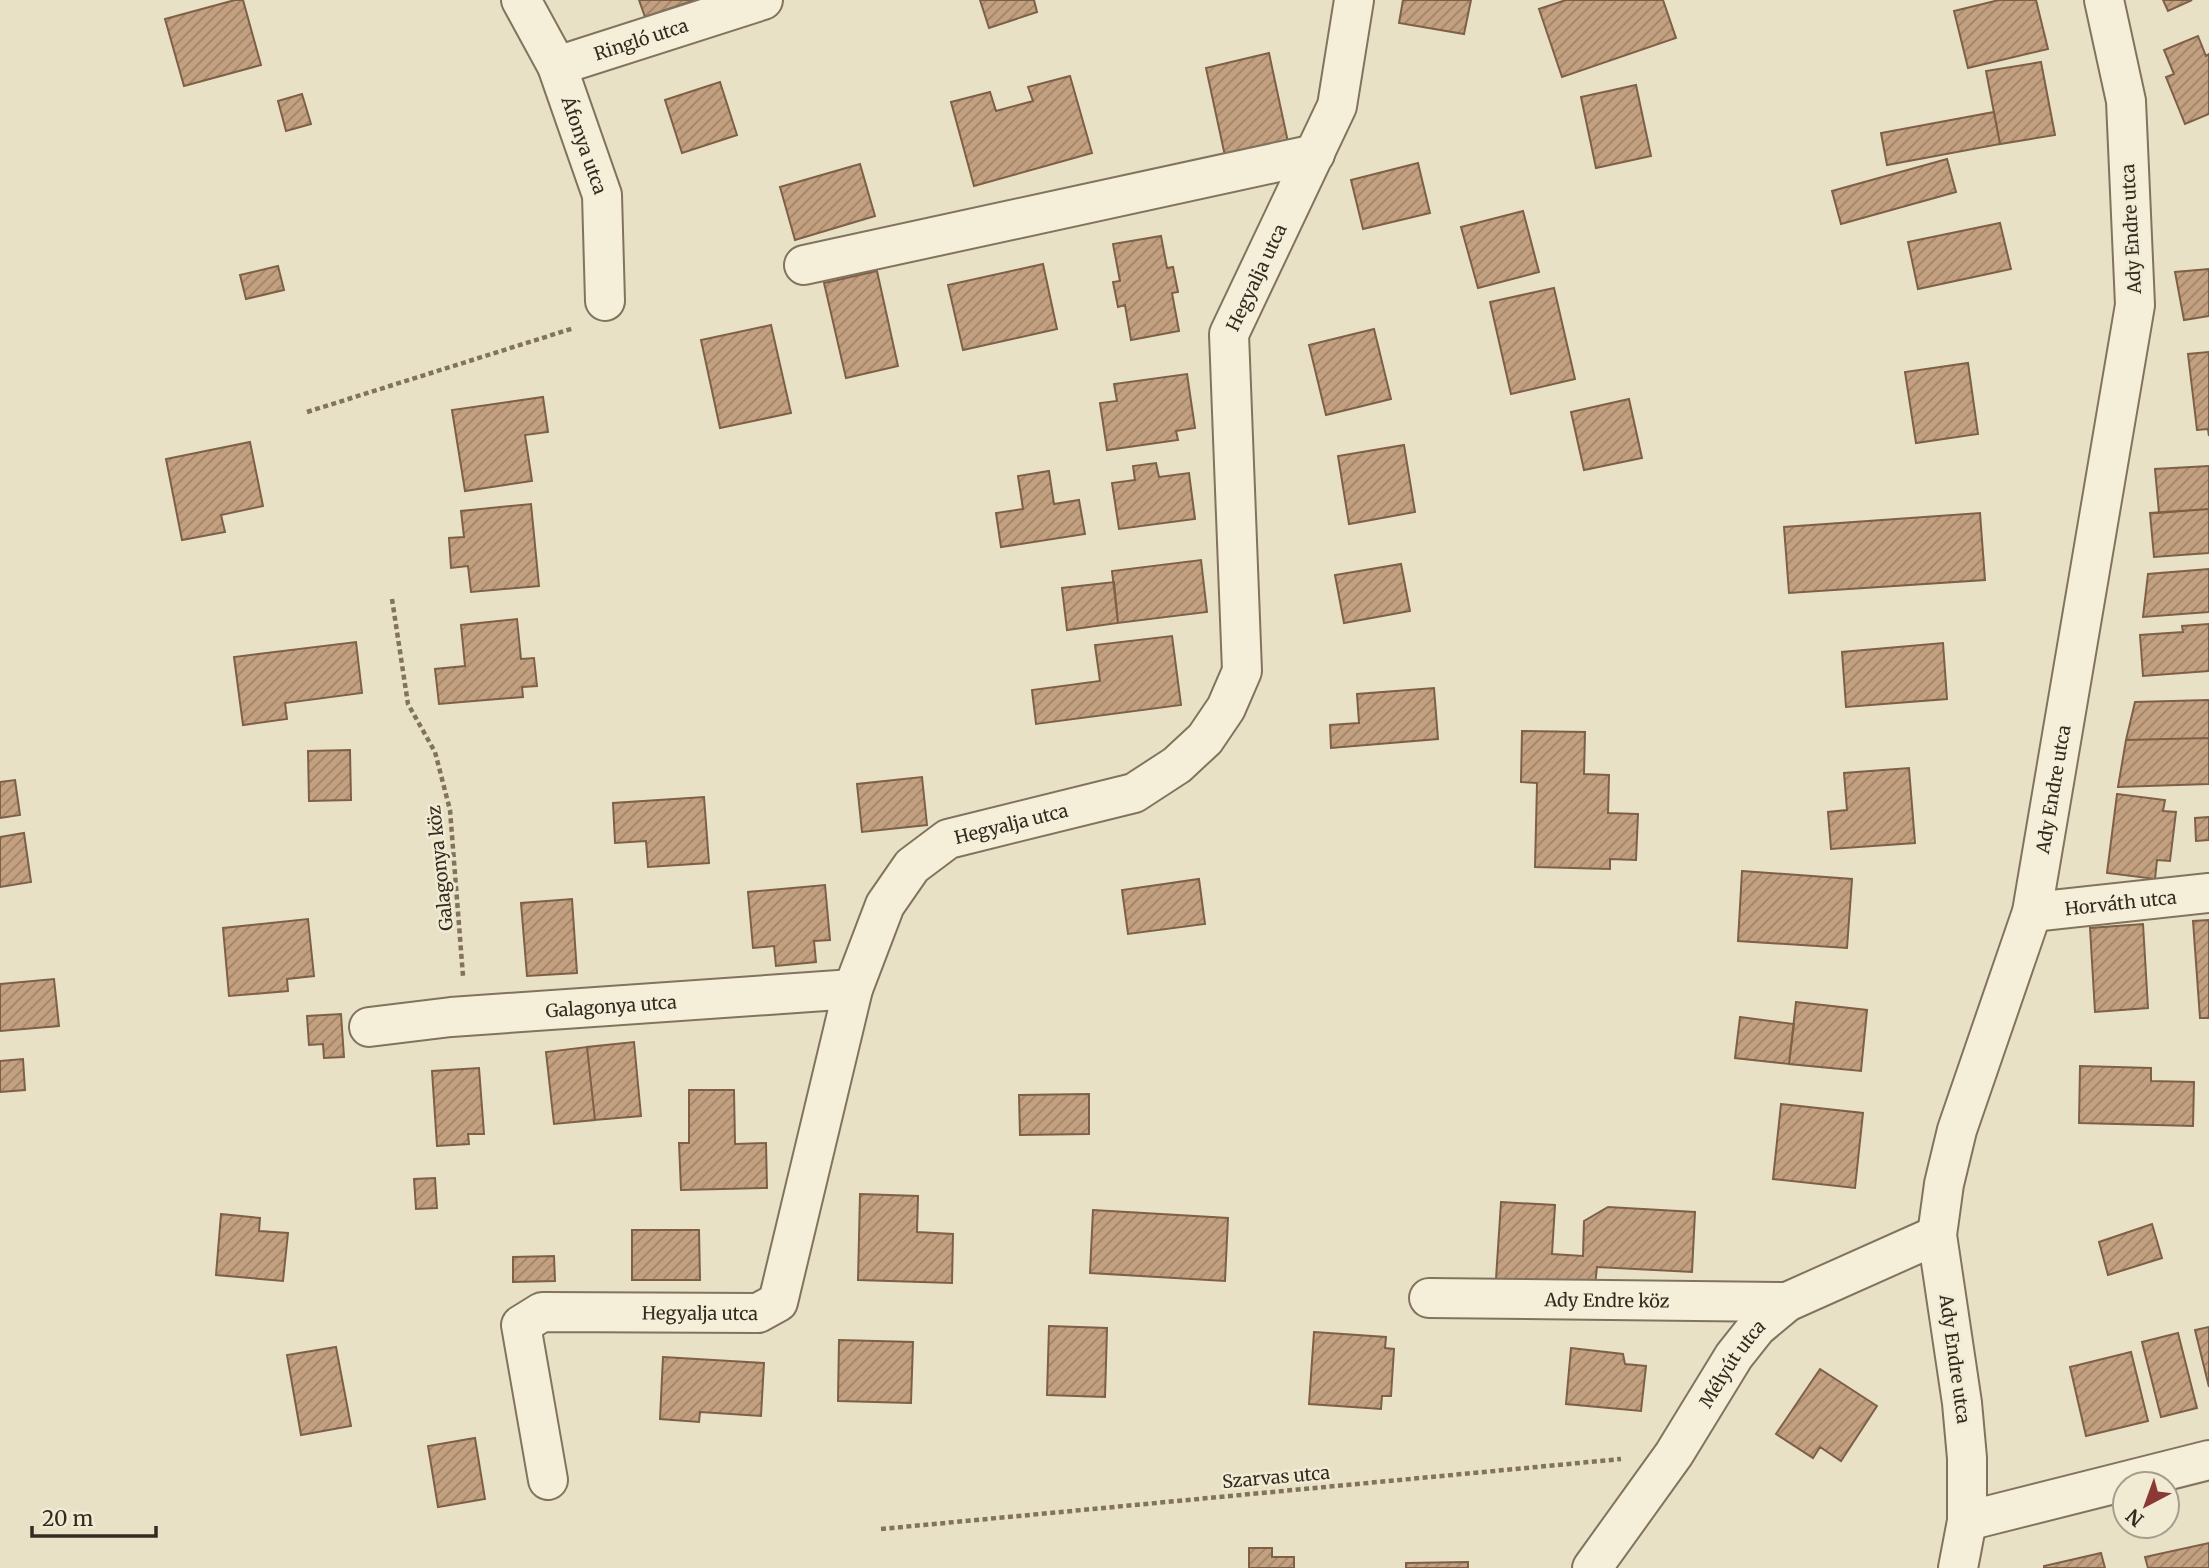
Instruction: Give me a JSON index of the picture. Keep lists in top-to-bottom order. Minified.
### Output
{"streets":{"street":["Ringló utca","Áfonya utca","Ady Endre utca","Hegyalja utca","Horváth utca","Galagonya utca","Ady Endre köz","Mélyút utca"],"path":["Galagonya köz","Szarvas utca"]},"crossings":[["Ringló utca","Áfonya utca"],["Ady Endre utca","Horváth utca"],["Ady Endre utca","Mélyút utca"],["Hegyalja utca","Galagonya utca"],["Galagonya köz","Galagonya utca"],["Ady Endre köz","Mélyút utca"],["Mélyút utca","Szarvas utca"]],"scale_bar":"20 m","north":"bottom left"}
